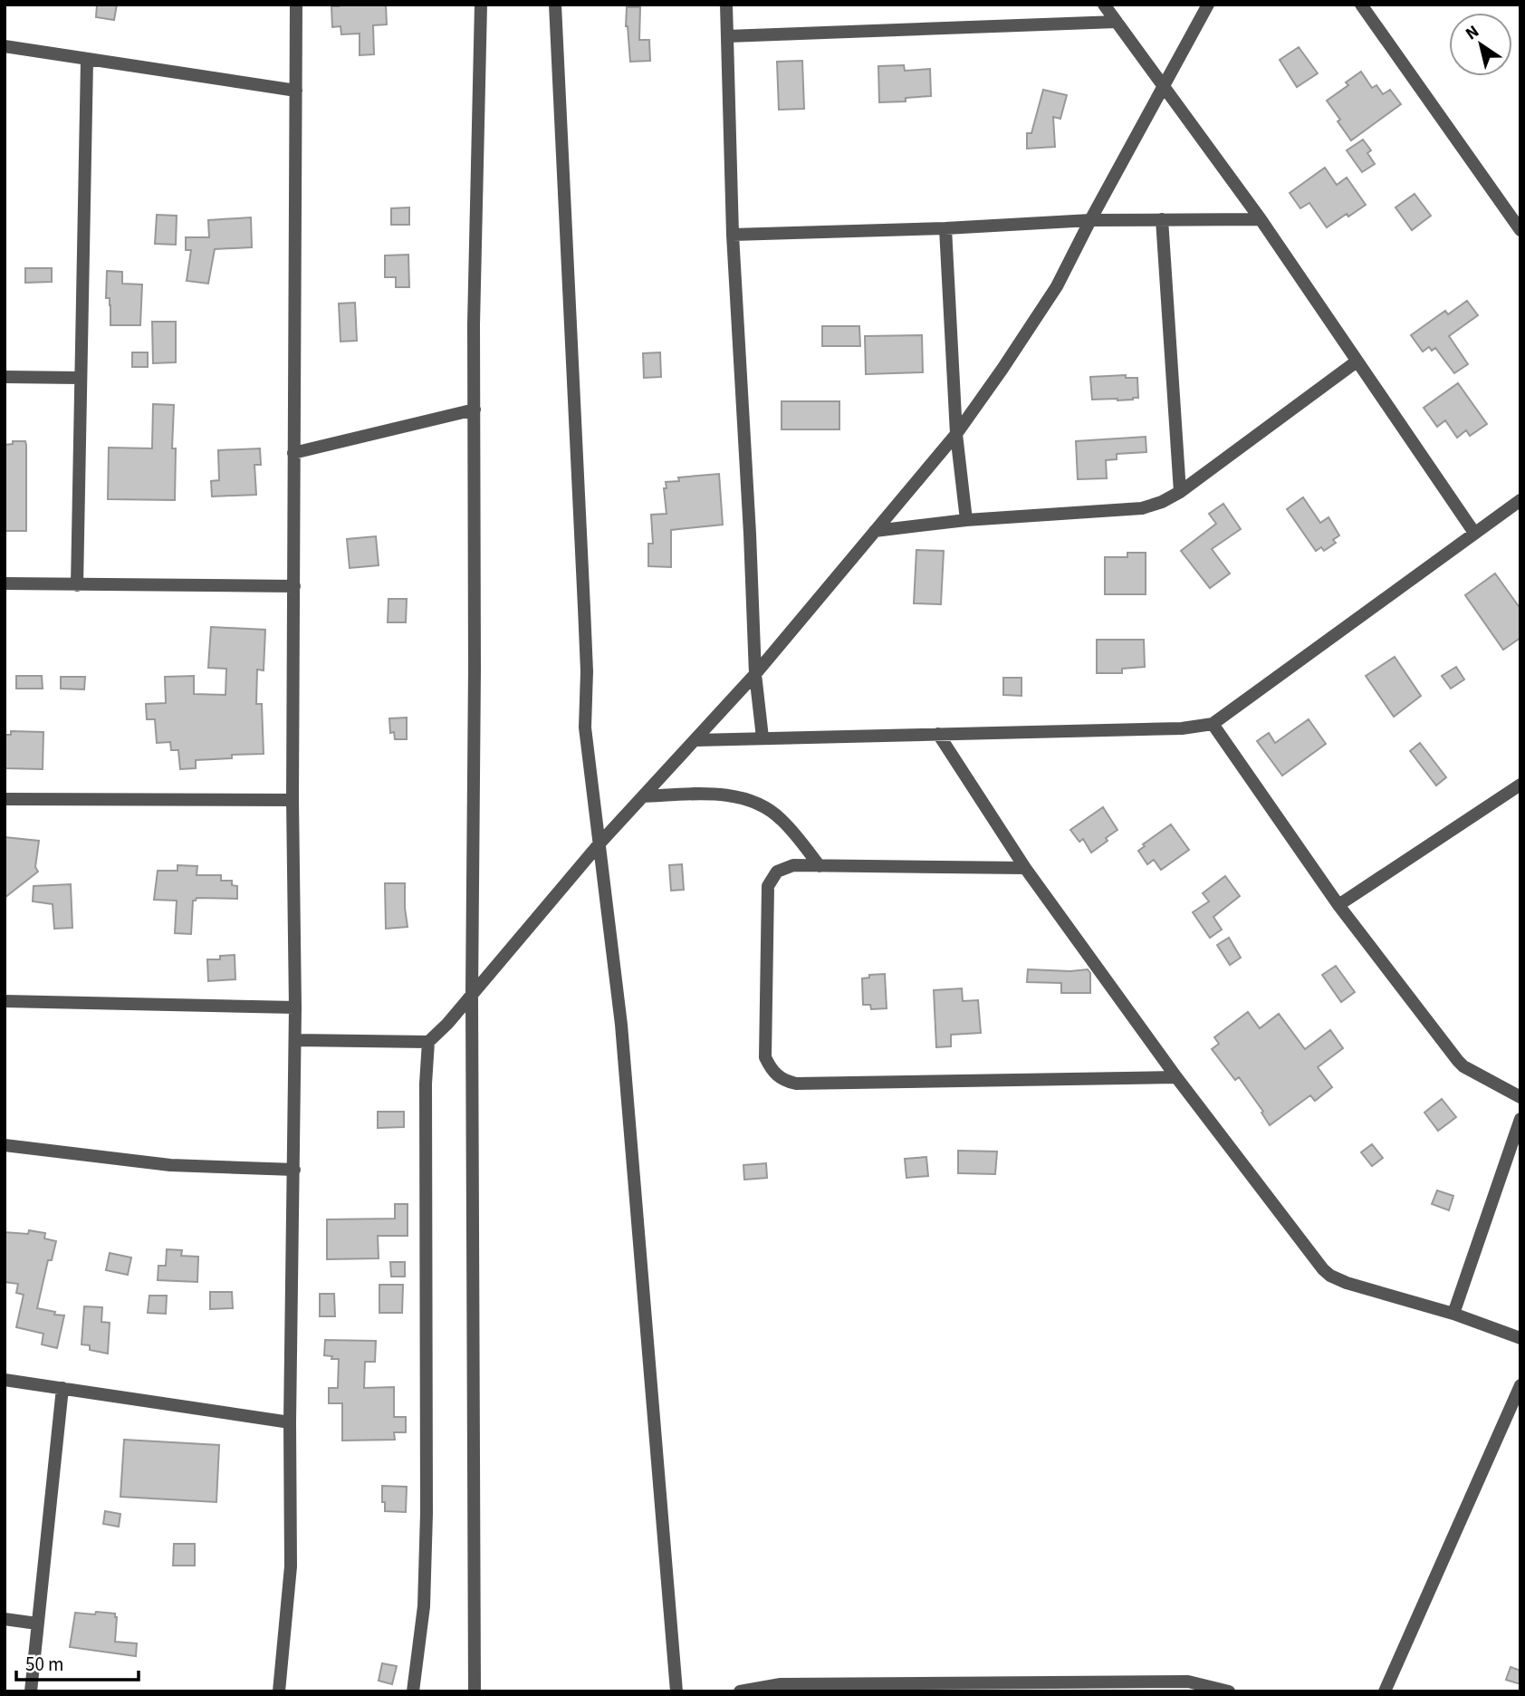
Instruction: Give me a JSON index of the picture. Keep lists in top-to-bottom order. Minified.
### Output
{"scale_bar":"50 m","north":"top left"}
